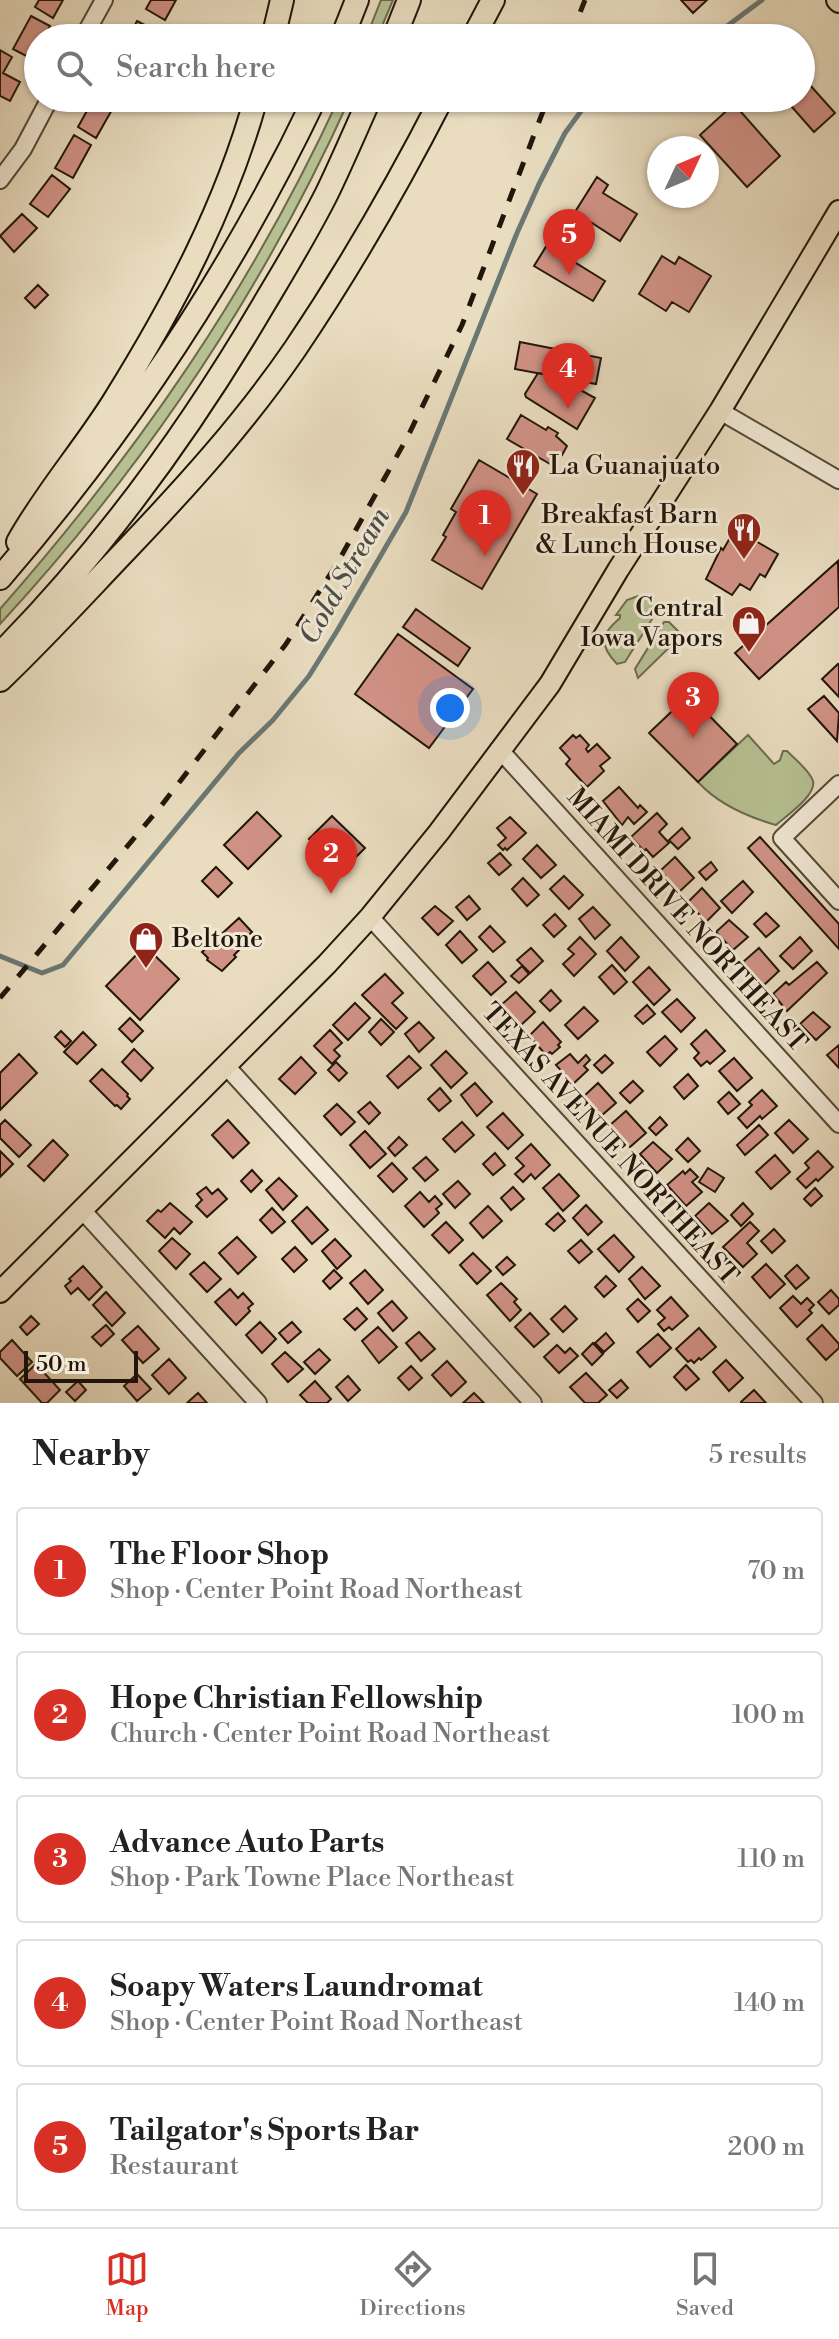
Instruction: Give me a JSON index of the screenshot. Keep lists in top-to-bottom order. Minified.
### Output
{"streets":{"street":["MIAMI DRIVE NORTHEAST","TEXAS AVENUE NORTHEAST"]},"water":["Cold Stream"],"places":{"restaurant":["La Guanajuato","Breakfast Barn & Lunch House"],"shop":["Central Iowa Vapors","Beltone"]},"scale_bar":"50 m","north":"top right","page":{"search":"Search here","pins":["5","4","1","3","2"],"scale":"50 m","heading":["Nearby","5 results"],"list":[{"mark":"1","name":"The Floor Shop","note":"Shop · Center Point Road Northeast","value":"70 m"},{"mark":"2","name":"Hope Christian Fellowship","note":"Church · Center Point Road Northeast","value":"100 m"},{"mark":"3","name":"Advance Auto Parts","note":"Shop · Park Towne Place Northeast","value":"110 m"},{"mark":"4","name":"Soapy Waters Laundromat","note":"Shop · Center Point Road Northeast","value":"140 m"},{"mark":"5","name":"Tailgator's Sports Bar","note":"Restaurant","value":"200 m"}],"nav":["Map","Directions","Saved"]}}
